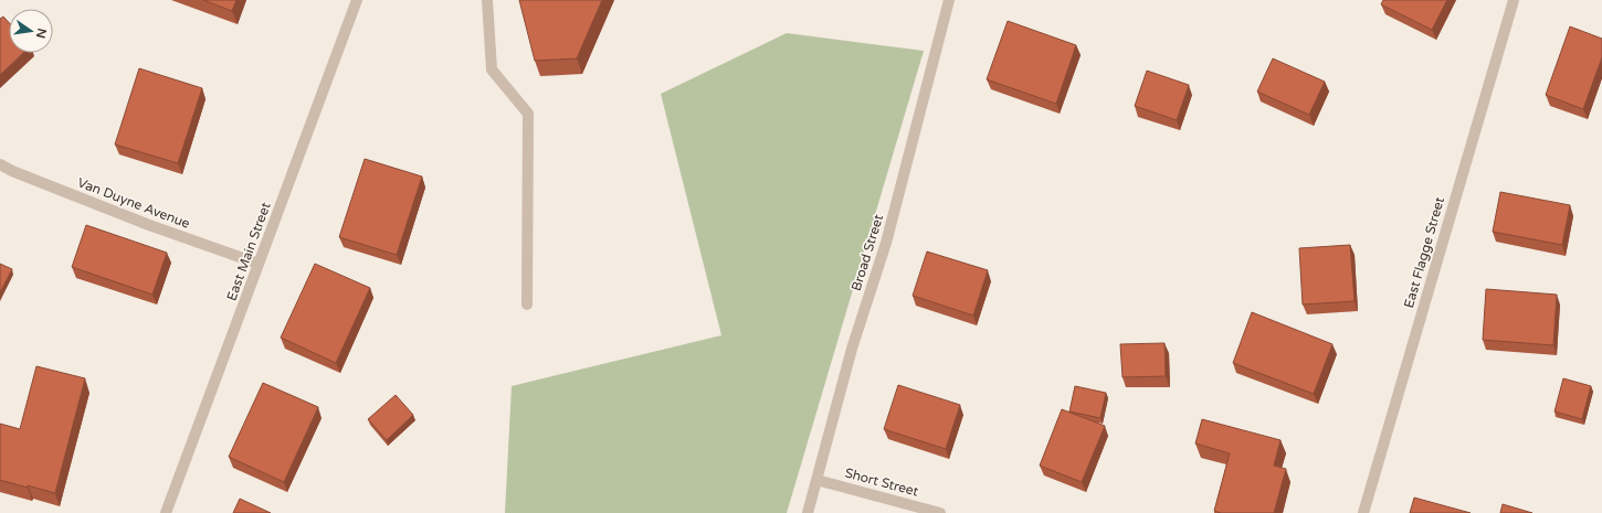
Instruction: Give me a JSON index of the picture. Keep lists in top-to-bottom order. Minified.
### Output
{"streets":{"street":["Van Duyne Avenue","East Main Street","Broad Street","East Flagge Street","Short Street"]},"crossings":[["Van Duyne Avenue","East Main Street"],["Broad Street","Short Street"]],"north":"right"}
